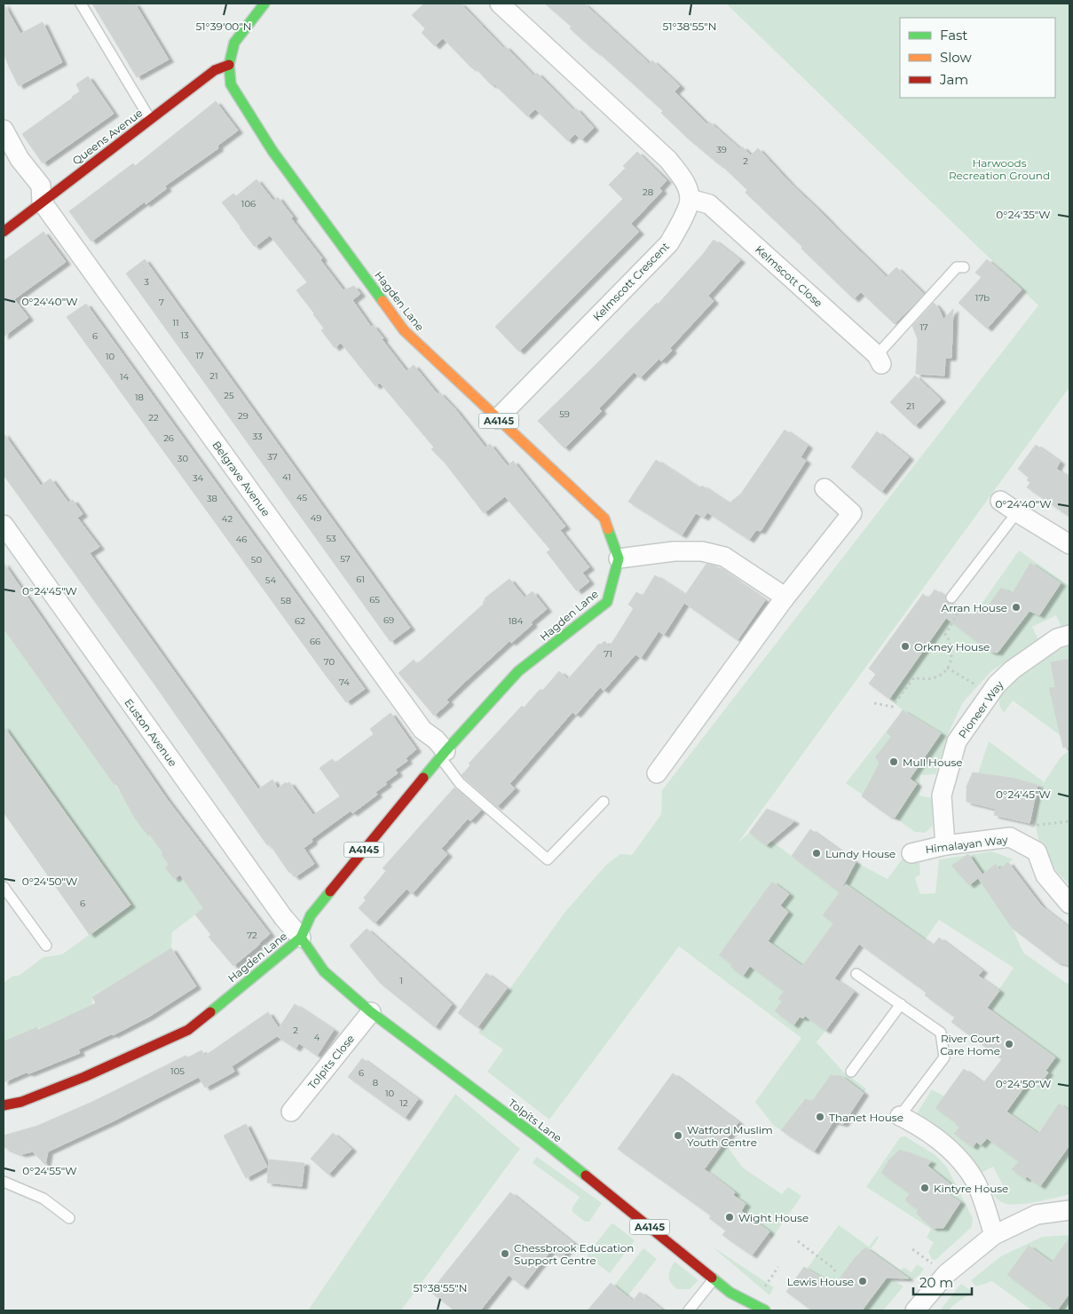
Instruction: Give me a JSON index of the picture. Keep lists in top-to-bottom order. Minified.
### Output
{"streets":{"main road":["Queens Avenue","Hagden Lane","A4145","Tolpits Lane"],"street":["Kelmscott Close","Kelmscott Crescent","Belgrave Avenue","Pioneer Way","Euston Avenue","Himalayan Way","Tolpits Close"]},"crossings":[["Queens Avenue","Hagden Lane"],["Queens Avenue","Belgrave Avenue"],["Kelmscott Close","Kelmscott Crescent"],["Kelmscott Crescent","Hagden Lane"],["Hagden Lane","Belgrave Avenue"],["Hagden Lane","Euston Avenue"],["Hagden Lane","Tolpits Lane"],["Pioneer Way","Himalayan Way"],["Euston Avenue","Tolpits Lane"],["Tolpits Close","Tolpits Lane"]],"parks":["Harwoods Recreation Ground"],"places":["Arran House","Orkney House","Mull House","Lundy House","River Court Care Home","Thanet House","Watford Muslim Youth Centre","Kintyre House","Wight House","Chessbrook Education Support Centre","Lewis House"],"house_numbers":["39","2","28","106","3","17b","7","11","17","13","6","17","10","21","14","25","18","21","59","29","22","33","26","37","30","41","34","45","38","49","42","53","46","57","50","61","54","65","58","69","62","184","66","71","70","74","6","72","1","2","4","105","6","8","10","12"],"legend":["Fast","Slow","Jam"],"scale_bar":"20 m","coordinates":["51°39'00\"N","51°38'55\"N","0°24'35\"W","0°24'40\"W","0°24'45\"W","0°24'50\"W","0°24'55\"W"]}
